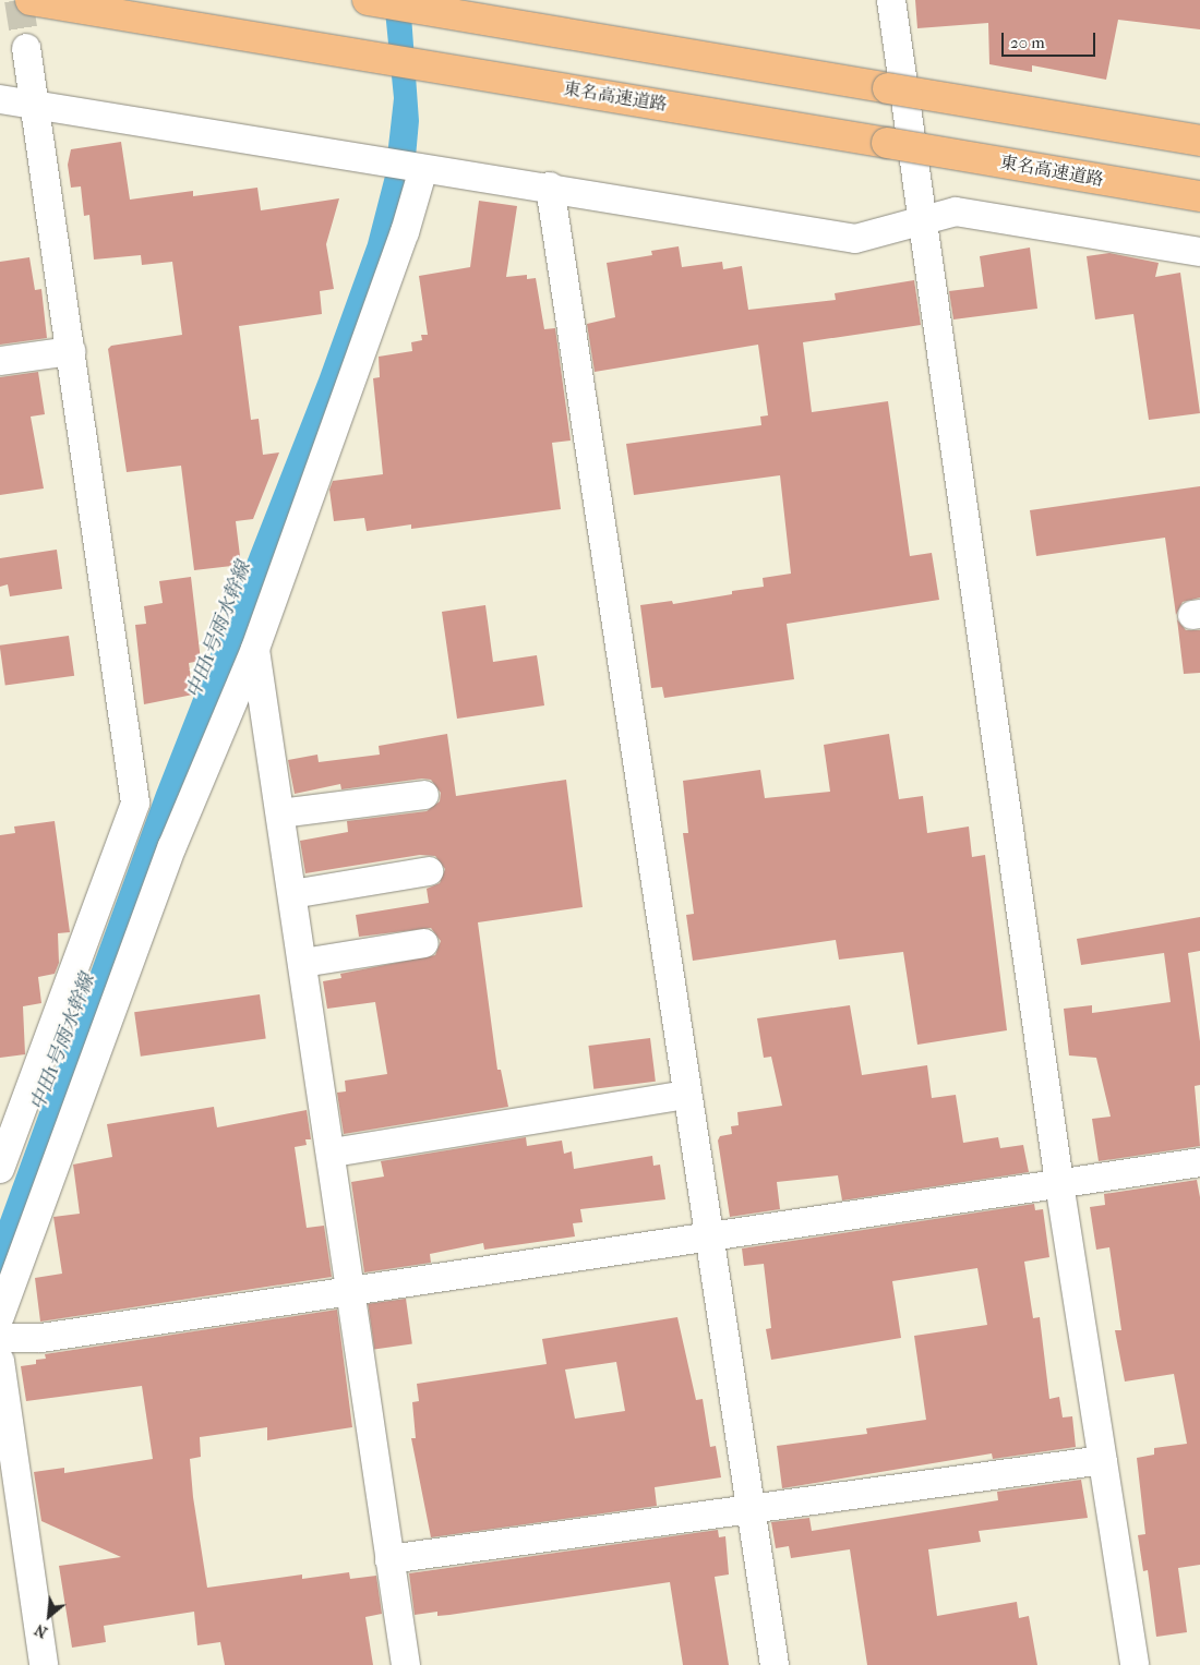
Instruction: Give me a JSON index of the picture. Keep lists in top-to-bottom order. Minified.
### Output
{"streets":{"highway":["東名高速道路"]},"water":["中田1号雨水幹線"],"scale_bar":"20 m","north":"bottom left"}
